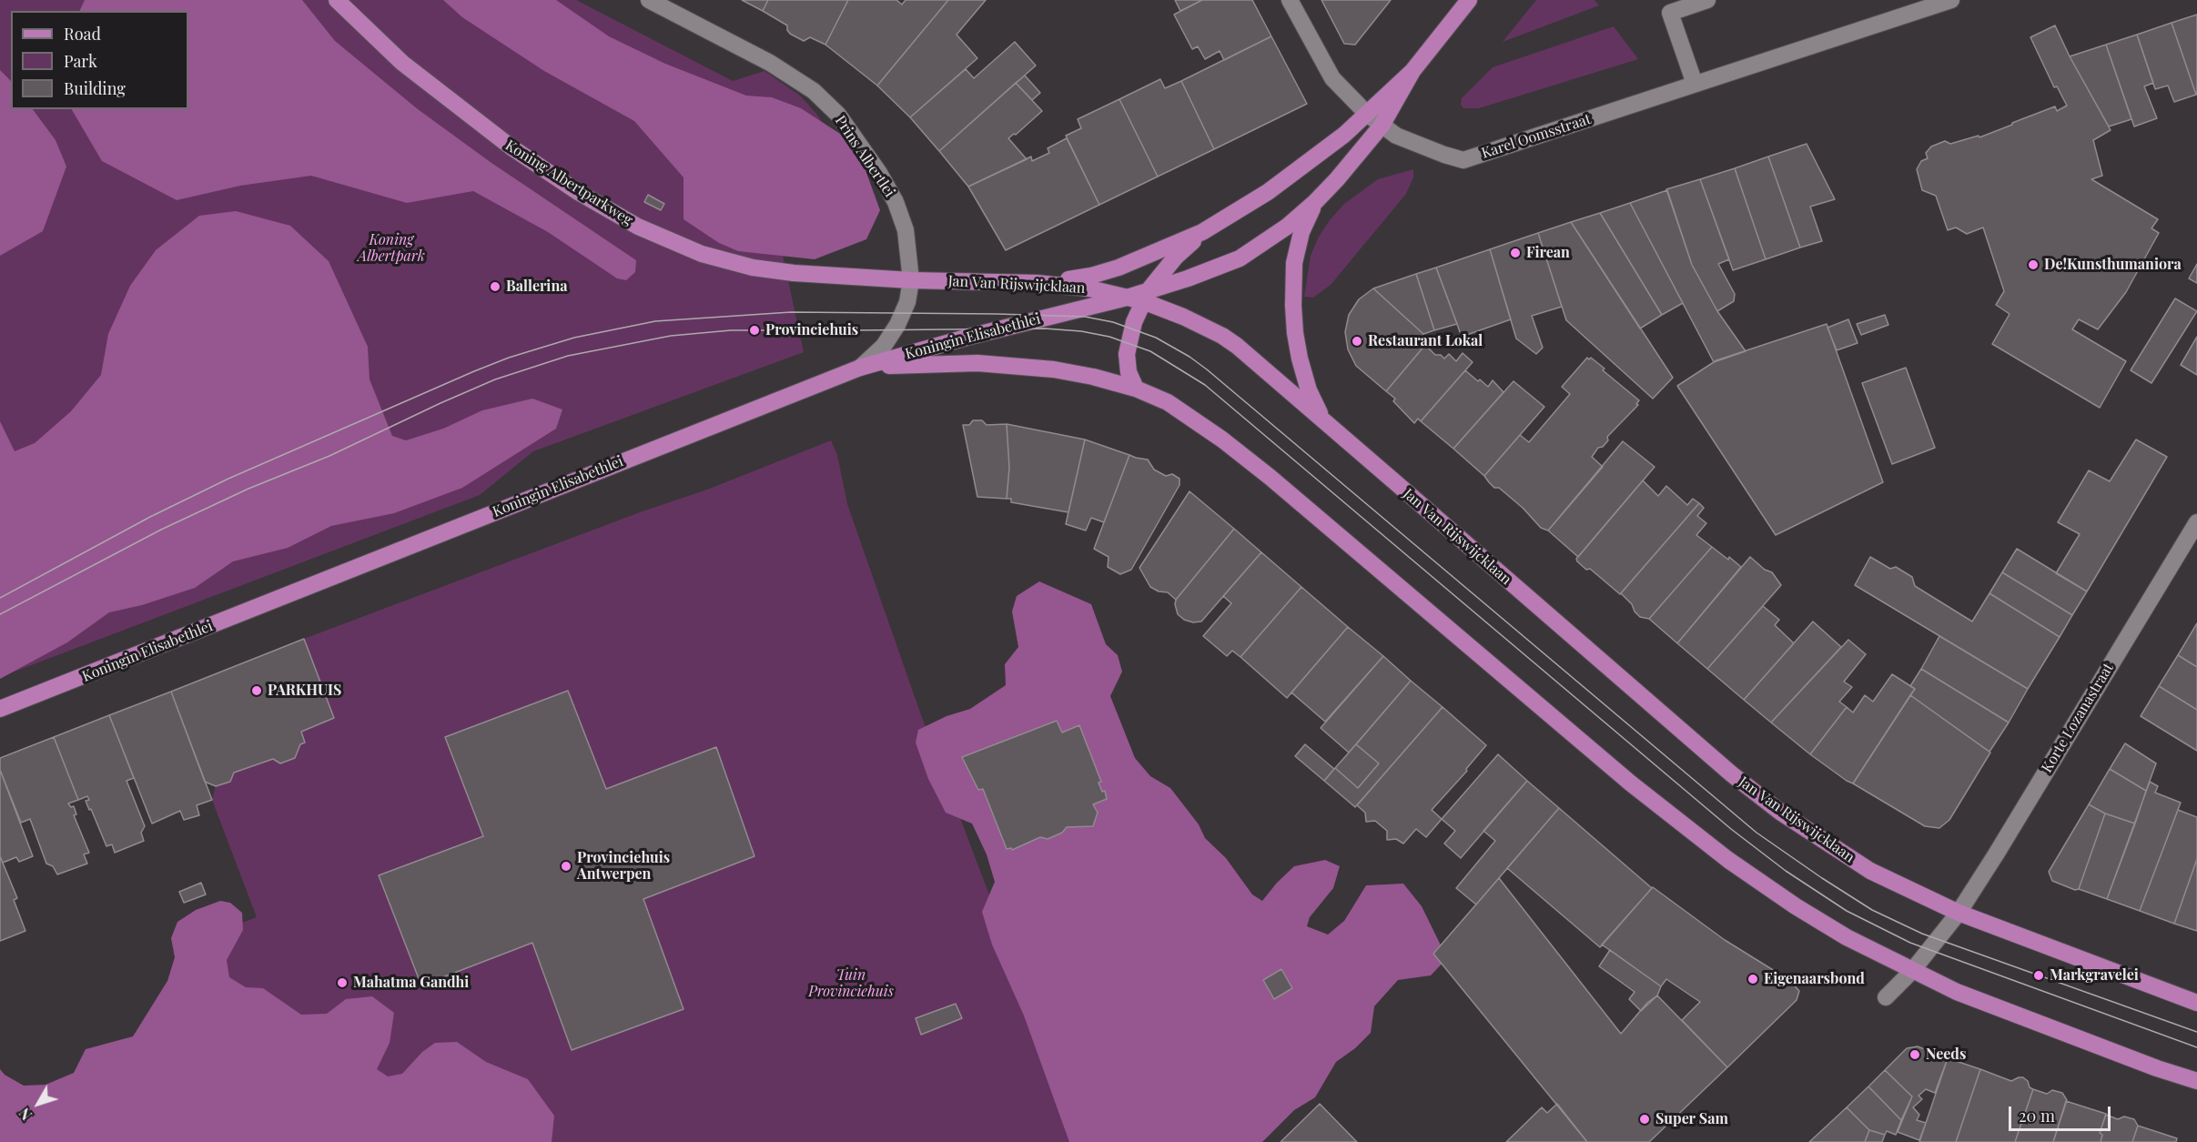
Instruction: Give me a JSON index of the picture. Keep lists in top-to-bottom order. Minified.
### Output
{"streets":{"main road":["Koning Albertparkweg","Jan Van Rijswijcklaan","Koningin Elisabethlei"],"street":["Karel Oomsstraat","Prins Albertlei","Korte Lozanastraat"]},"crossings":[["Prins Albertlei","Koning Albertparkweg"],["Prins Albertlei","Jan Van Rijswijcklaan"],["Prins Albertlei","Koningin Elisabethlei"],["Koning Albertparkweg","Jan Van Rijswijcklaan"],["Jan Van Rijswijcklaan","Koningin Elisabethlei"],["Jan Van Rijswijcklaan","Korte Lozanastraat"]],"parks":["Koning Albertpark","Tuin Provinciehuis"],"places":["Firean","De!Kunsthumaniora","Ballerina","Provinciehuis","Restaurant Lokal","PARKHUIS","Provinciehuis Antwerpen","Markgravelei","Eigenaarsbond","Mahatma Gandhi","Needs","Super Sam"],"legend":["Road","Park","Building"],"scale_bar":"20 m","north":"bottom left"}
